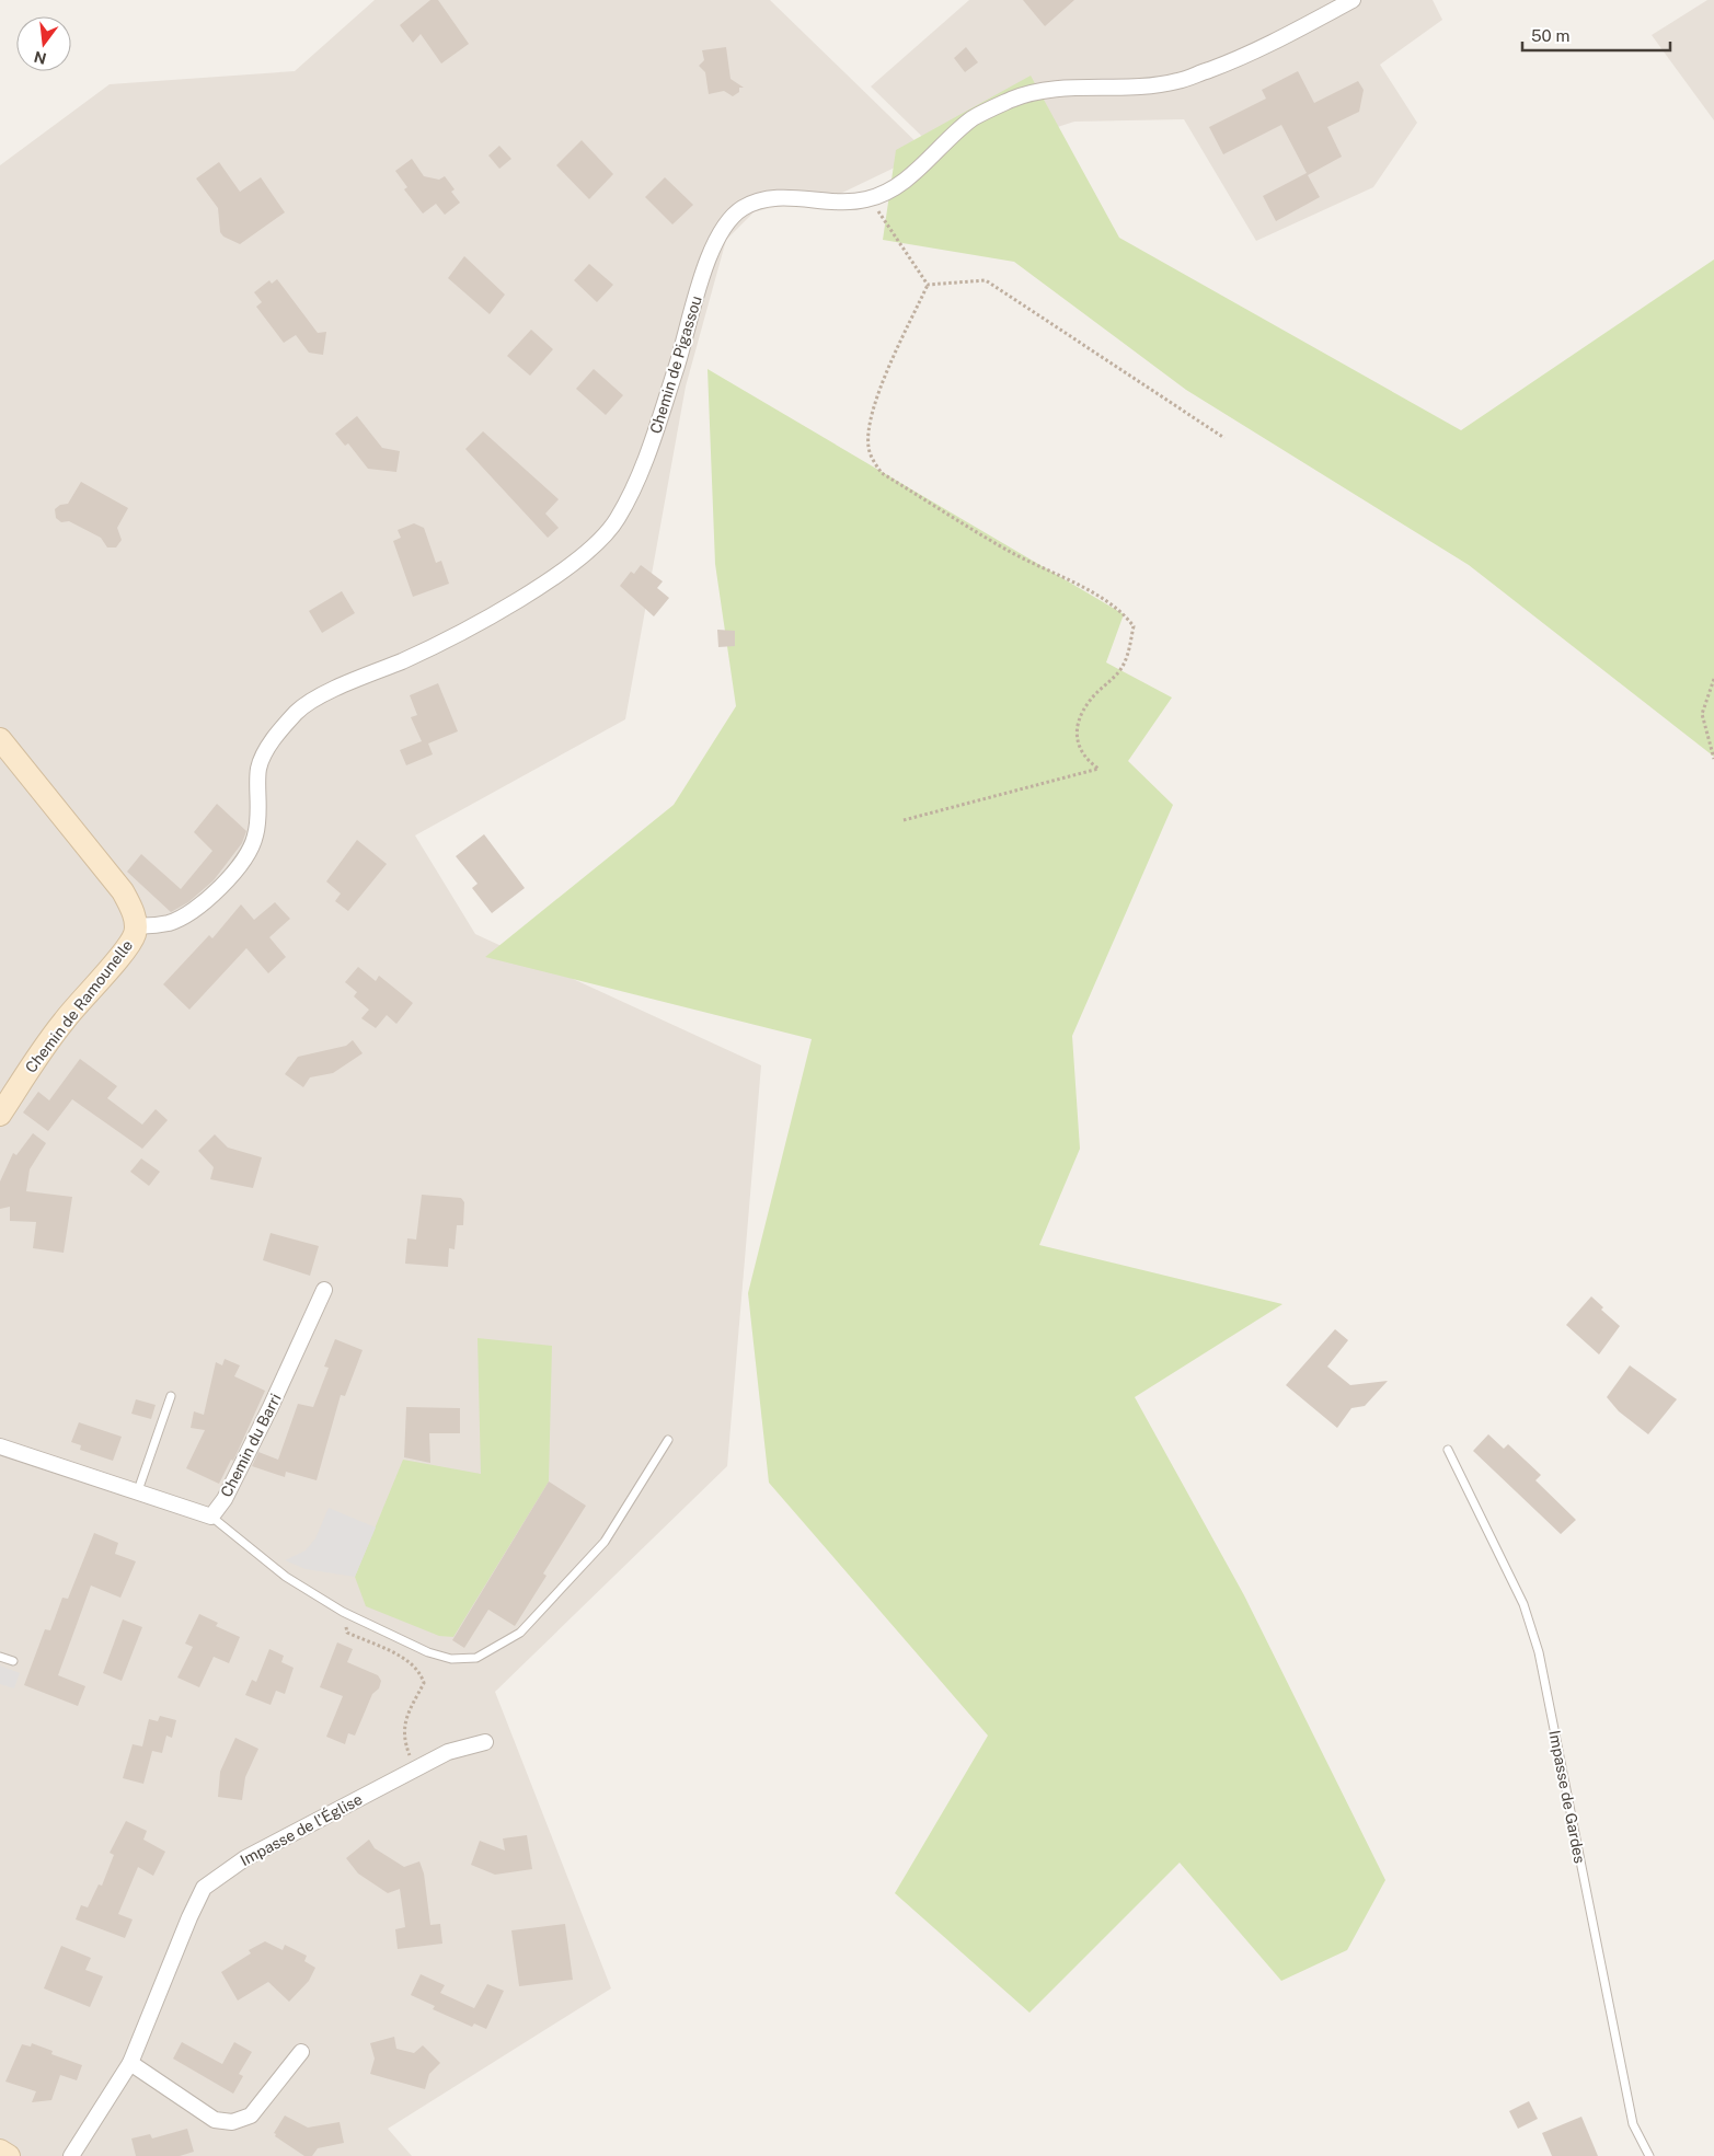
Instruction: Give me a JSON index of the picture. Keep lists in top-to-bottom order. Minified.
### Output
{"streets":{"street":["Chemin de Pigassou","Chemin de Ramounelle","Chemin du Barri","Impasse de l'Église"],"lane":["Impasse de Gardes"]},"crossings":[["Chemin de Pigassou","Chemin de Ramounelle"]],"scale_bar":"50 m","north":"bottom"}
